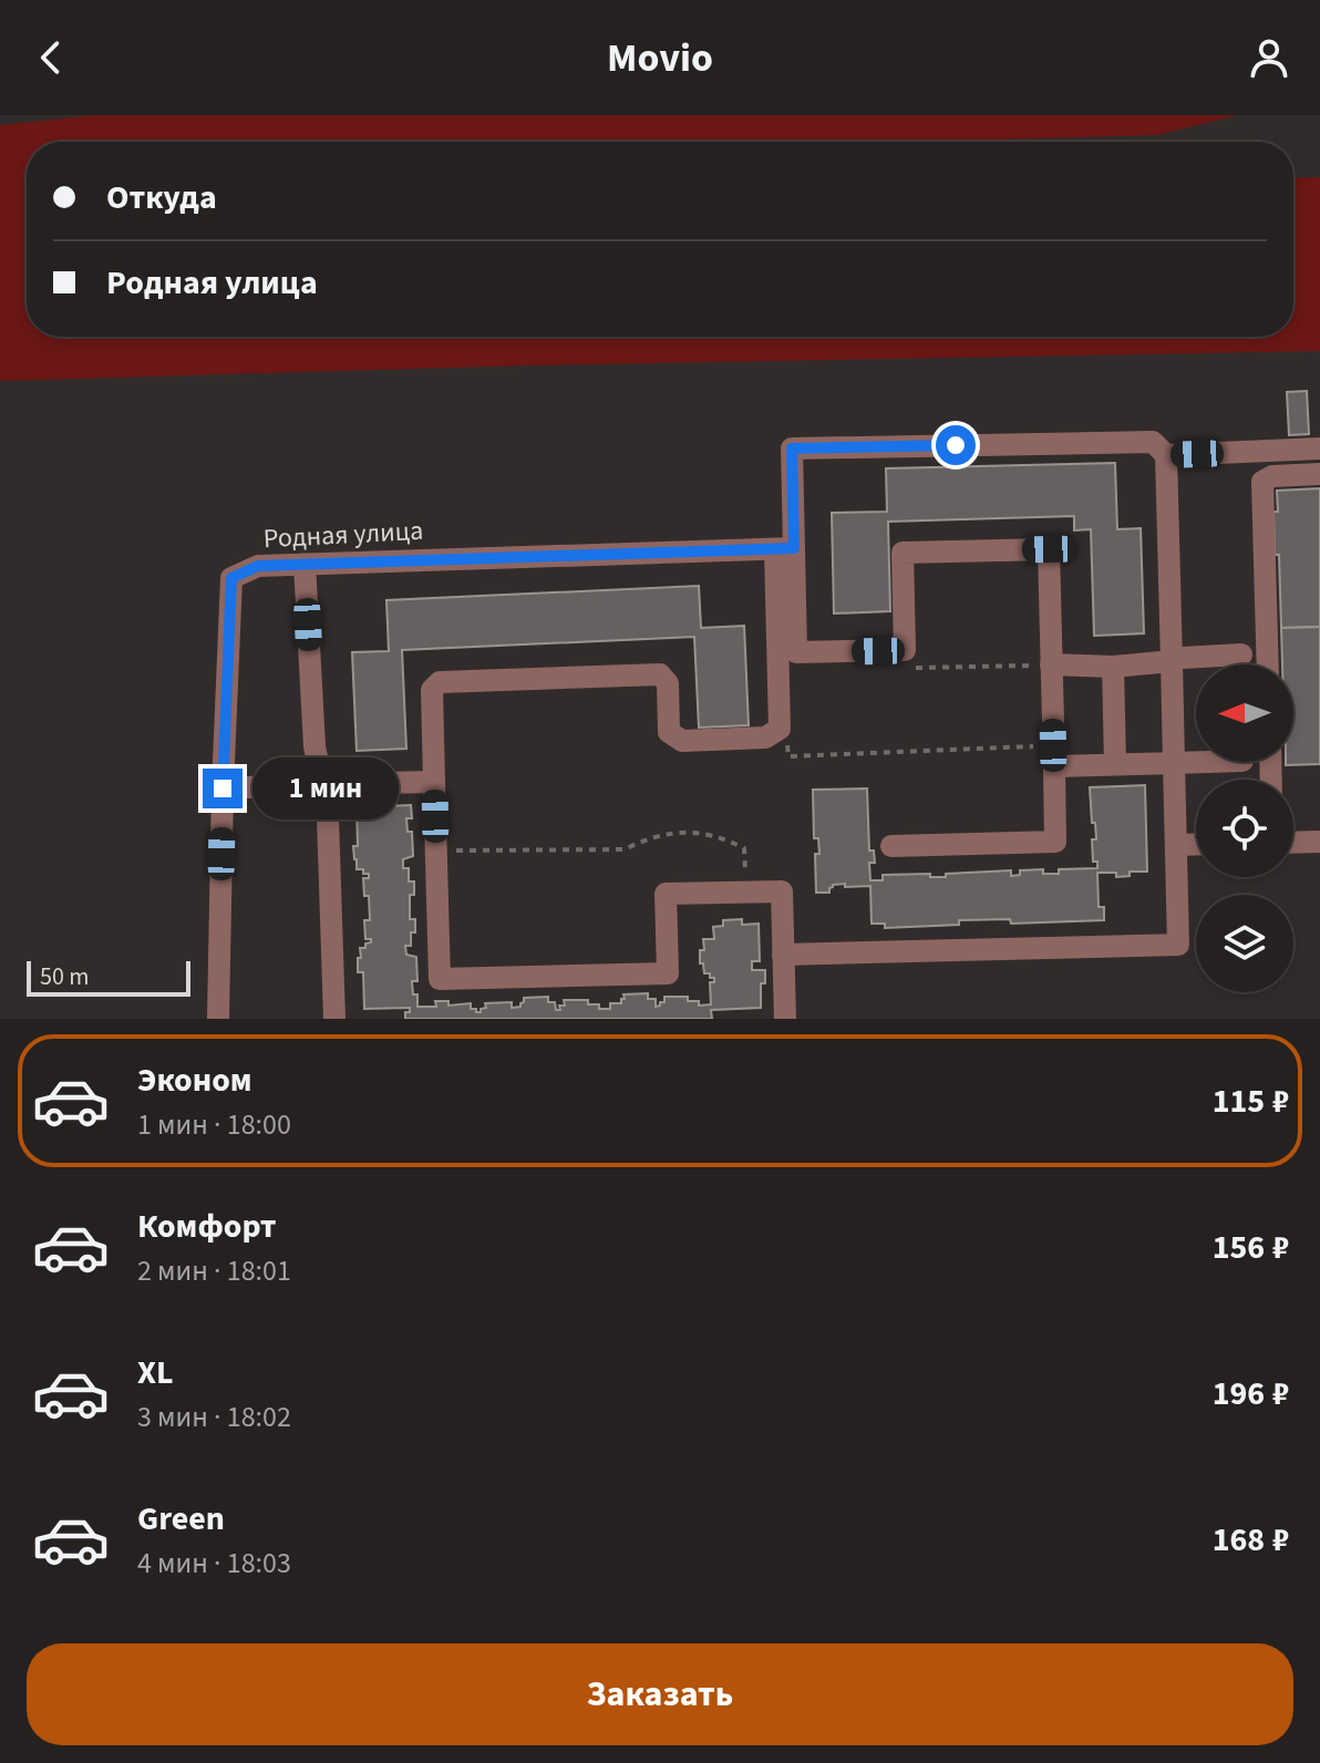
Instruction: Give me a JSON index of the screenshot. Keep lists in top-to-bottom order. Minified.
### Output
{"streets":{"street":["Родная улица"]},"scale_bar":"50 m","north":"left","page":{"header":"Movio","banner":["Откуда","Родная улица"],"bubble":"1 мин","scale":"50 m","list":[{"name":"Эконом","note":"1 мин · 18:00","value":"115 ₽"},{"name":"Комфорт","note":"2 мин · 18:01","value":"156 ₽"},{"name":"XL","note":"3 мин · 18:02","value":"196 ₽"},{"name":"Green","note":"4 мин · 18:03","value":"168 ₽"}],"buttons":"Заказать"}}
